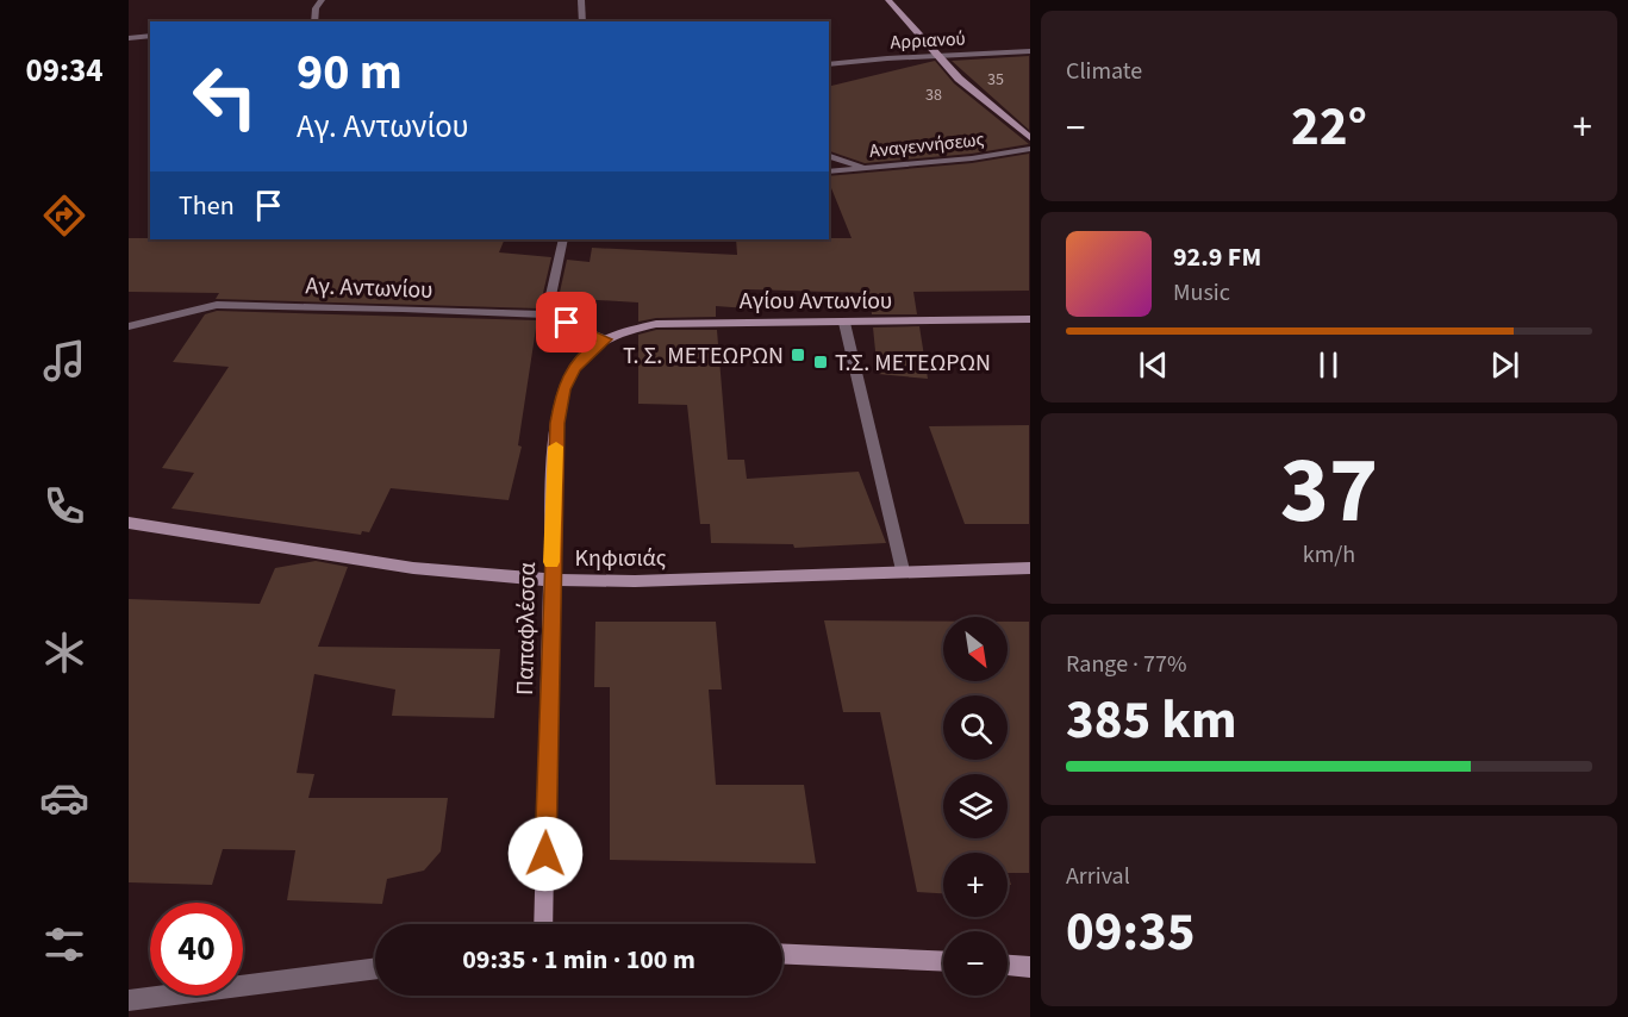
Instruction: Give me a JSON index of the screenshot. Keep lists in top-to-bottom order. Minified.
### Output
{"streets":{"street":["Αρριανού","Αναγεννήσεως","Αγ. Αντωνίου","Αγίου Αντωνίου","Κηφισιάς","Παπαφλέσσα"]},"crossings":[["Αγ. Αντωνίου","Αγίου Αντωνίου"],["Αγ. Αντωνίου","Παπαφλέσσα"],["Αγίου Αντωνίου","Παπαφλέσσα"],["Κηφισιάς","Παπαφλέσσα"]],"places":{"transit":["Τ. Σ. ΜΕΤΕΩΡΩΝ","Τ.Σ. ΜΕΤΕΩΡΩΝ"]},"house_numbers":["35","38"],"north":"bottom right","page":{"tabs":"09:34","tile":["Climate",["37","km/h"],["Range · 77%","385 km"],["Arrival","09:35"]],"turn":["90 m","Αγ. Αντωνίου"],"heat":["−","22°","+"],"then":"Then","song":["92.9 FM","Music"],"map_buttons":["+","−"],"limit":"40","trip":"09:35 · 1 min · 100 m"}}
